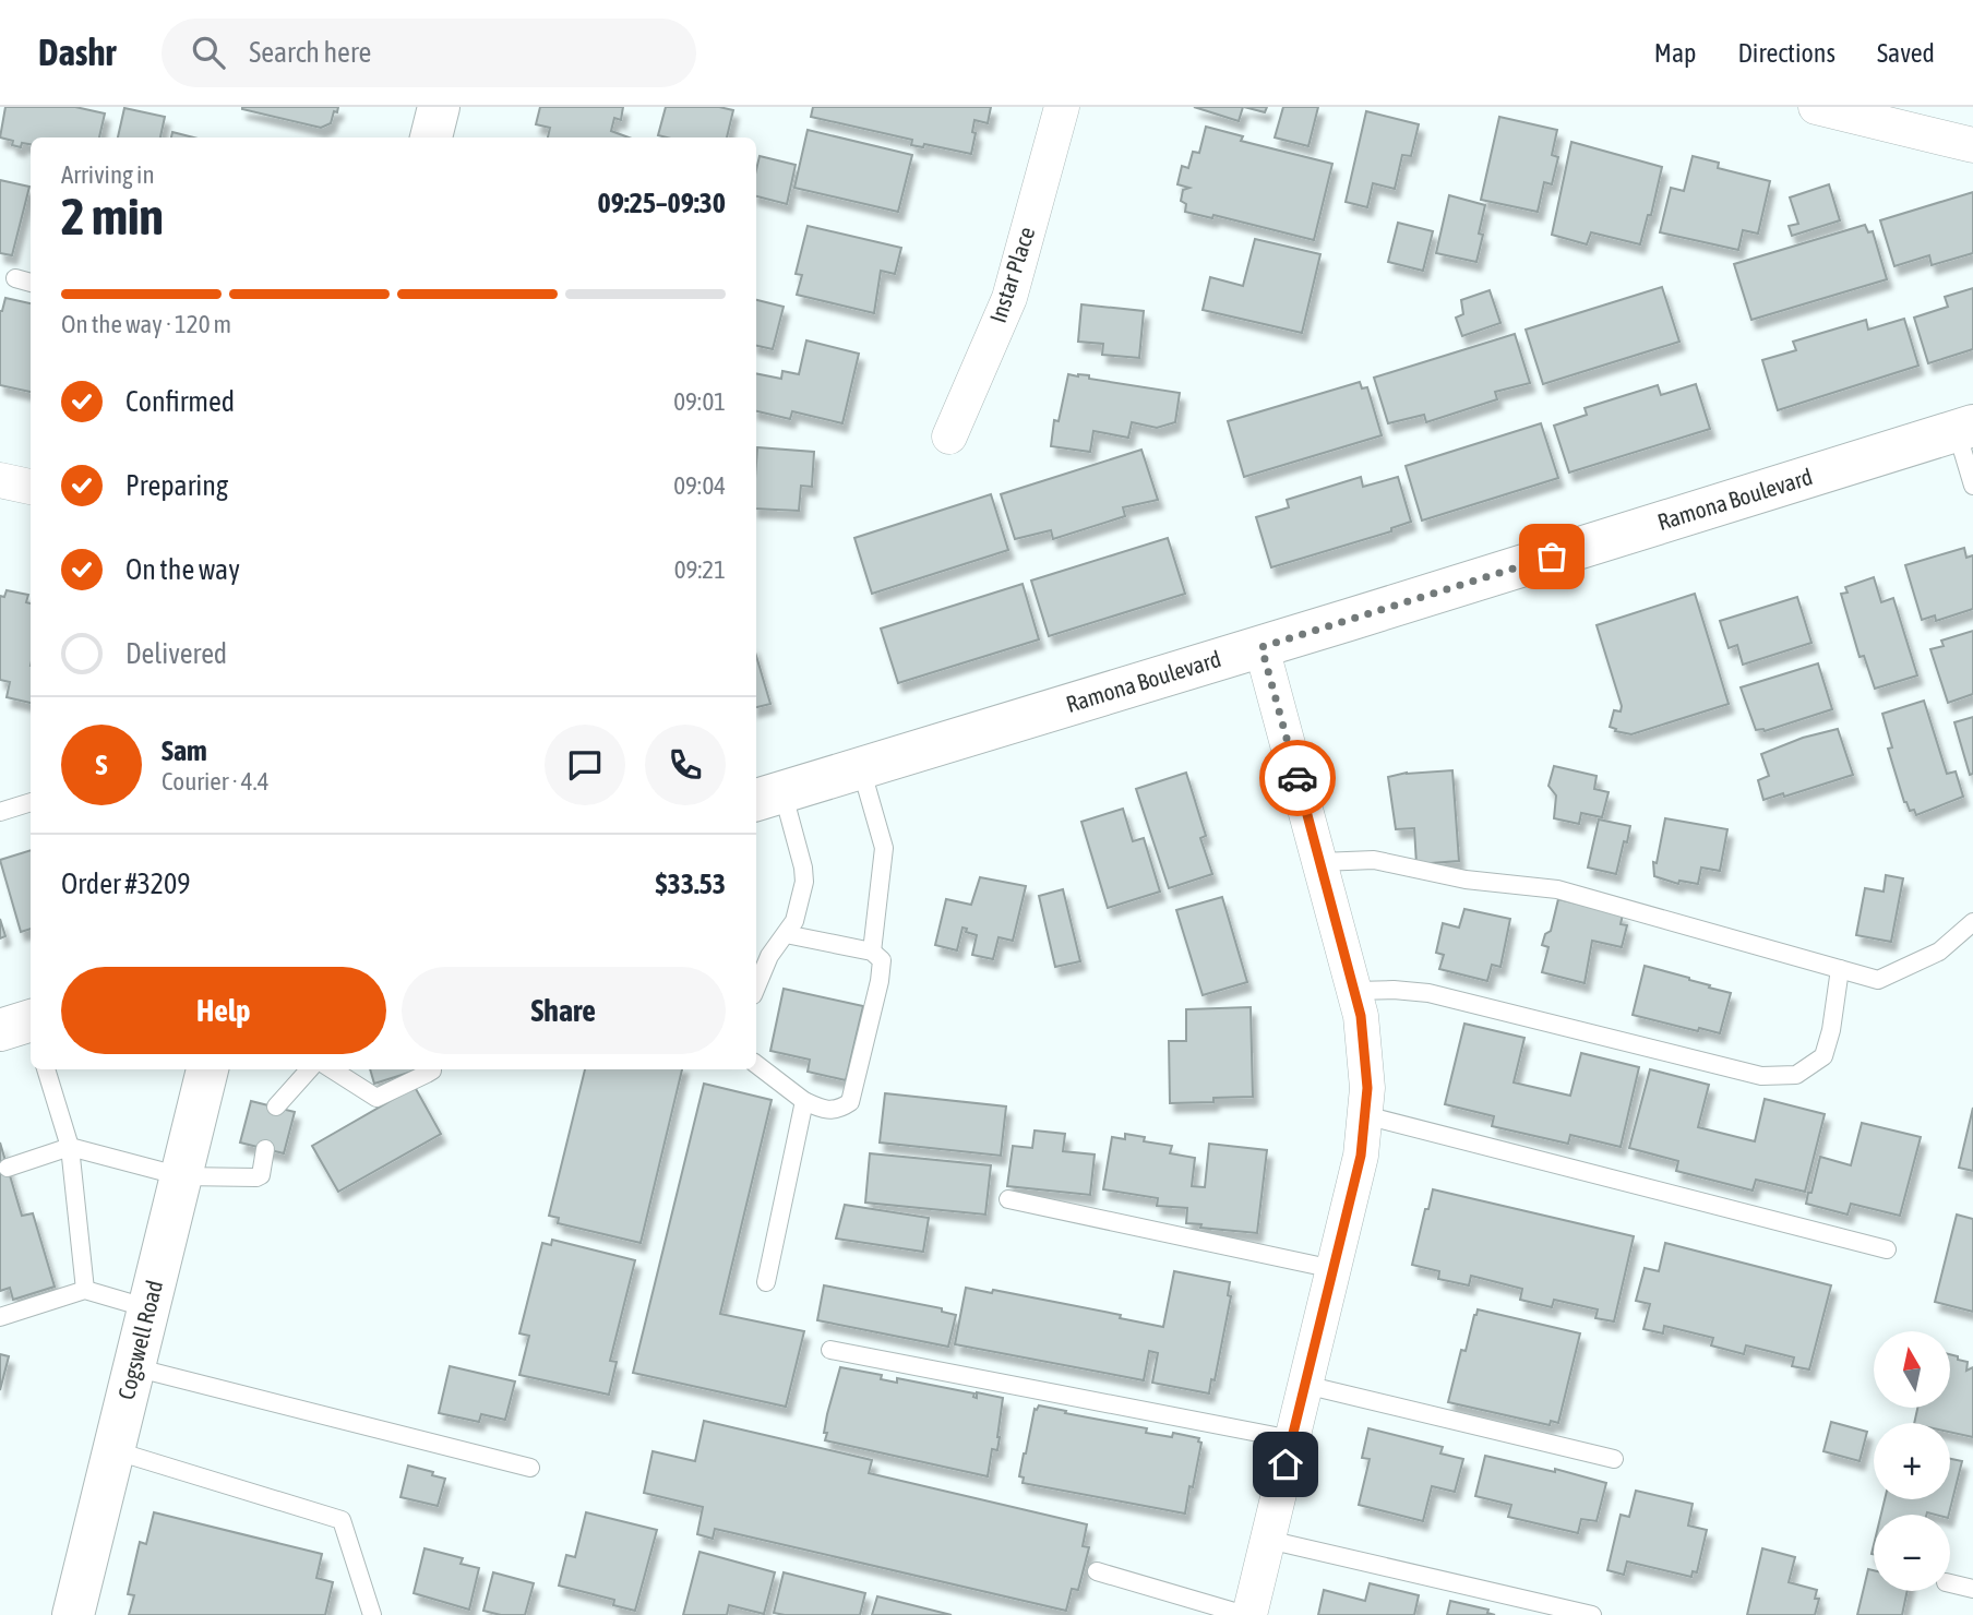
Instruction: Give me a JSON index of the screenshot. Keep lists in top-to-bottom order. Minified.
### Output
{"streets":{"main road":["Ramona Boulevard","Cogswell Road"],"street":["Instar Place"]},"north":"top","page":{"header":"Dashr","search":"Search here","nav":["Map","Directions","Saved"],"heading":["2 min","Arriving in","09:25–09:30"],"panel":["Sam","Courier · 4.4","Order #3209","$33.53"],"bar":"On the way · 120 m","list":[["Confirmed","09:01"],["Preparing","09:04"],["On the way","09:21"],"Delivered"],"round":"S","buttons":["Help","Share"],"map_buttons":["+","−"]}}
